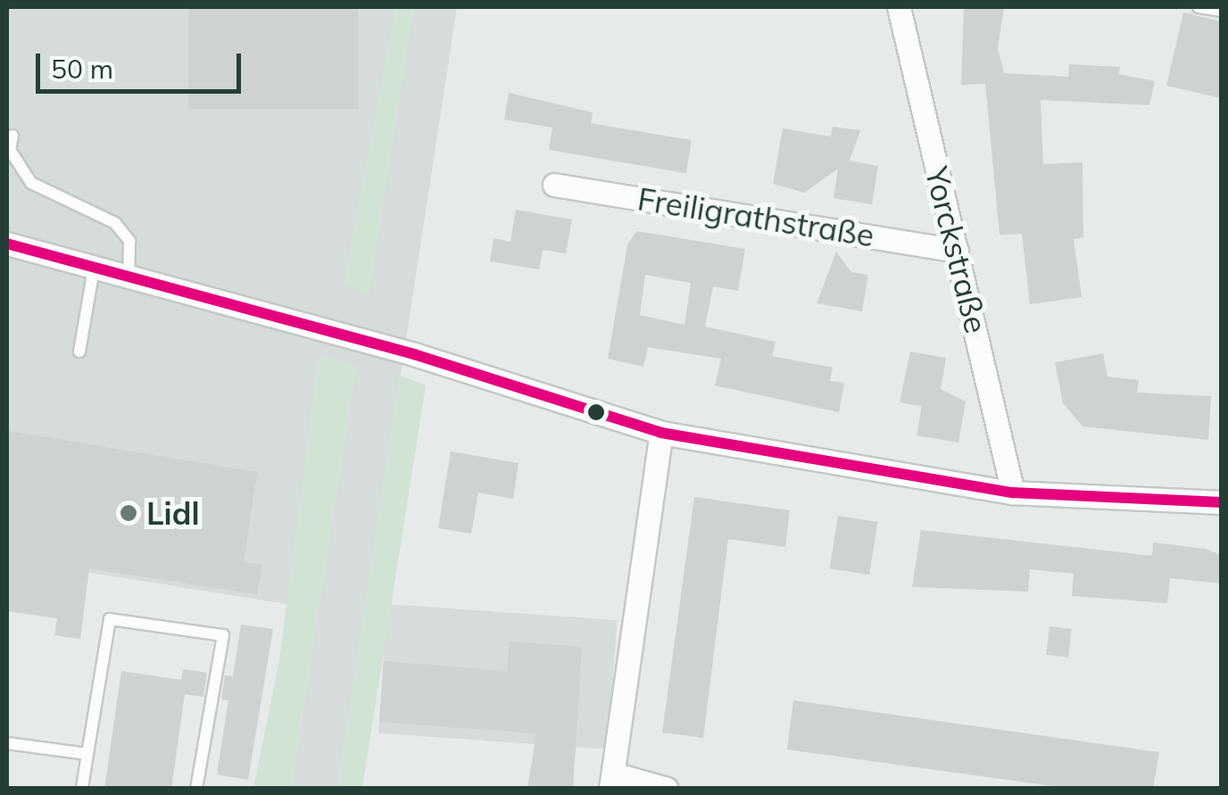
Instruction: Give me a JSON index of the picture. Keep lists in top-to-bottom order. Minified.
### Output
{"streets":{"street":["Freiligrathstraße","Yorckstraße"]},"crossings":[["Freiligrathstraße","Yorckstraße"]],"places":["Lidl"],"scale_bar":"50 m"}
